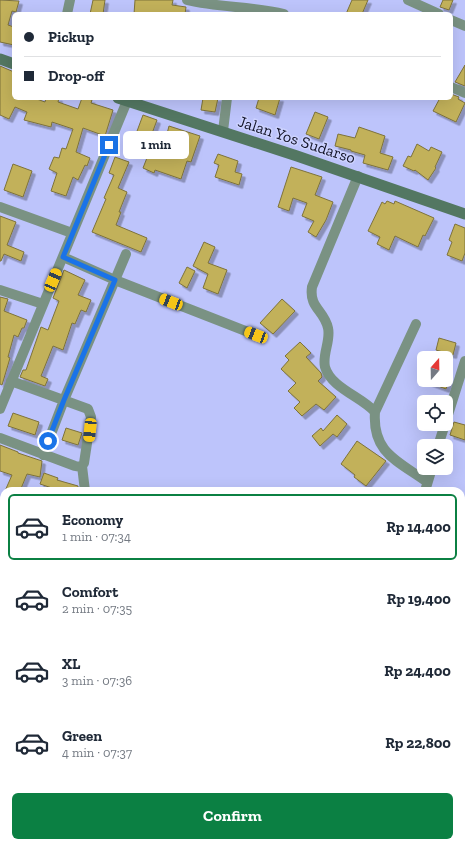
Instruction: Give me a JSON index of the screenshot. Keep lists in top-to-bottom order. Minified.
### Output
{"streets":{"main road":["Jalan Yos Sudarso"]},"north":"top","page":{"banner":["Pickup","Drop-off"],"bubble":"1 min","list":[{"name":"Economy","note":"1 min · 07:34","value":"Rp 14,400"},{"name":"Comfort","note":"2 min · 07:35","value":"Rp 19,400"},{"name":"XL","note":"3 min · 07:36","value":"Rp 24,400"},{"name":"Green","note":"4 min · 07:37","value":"Rp 22,800"}],"buttons":"Confirm"}}
